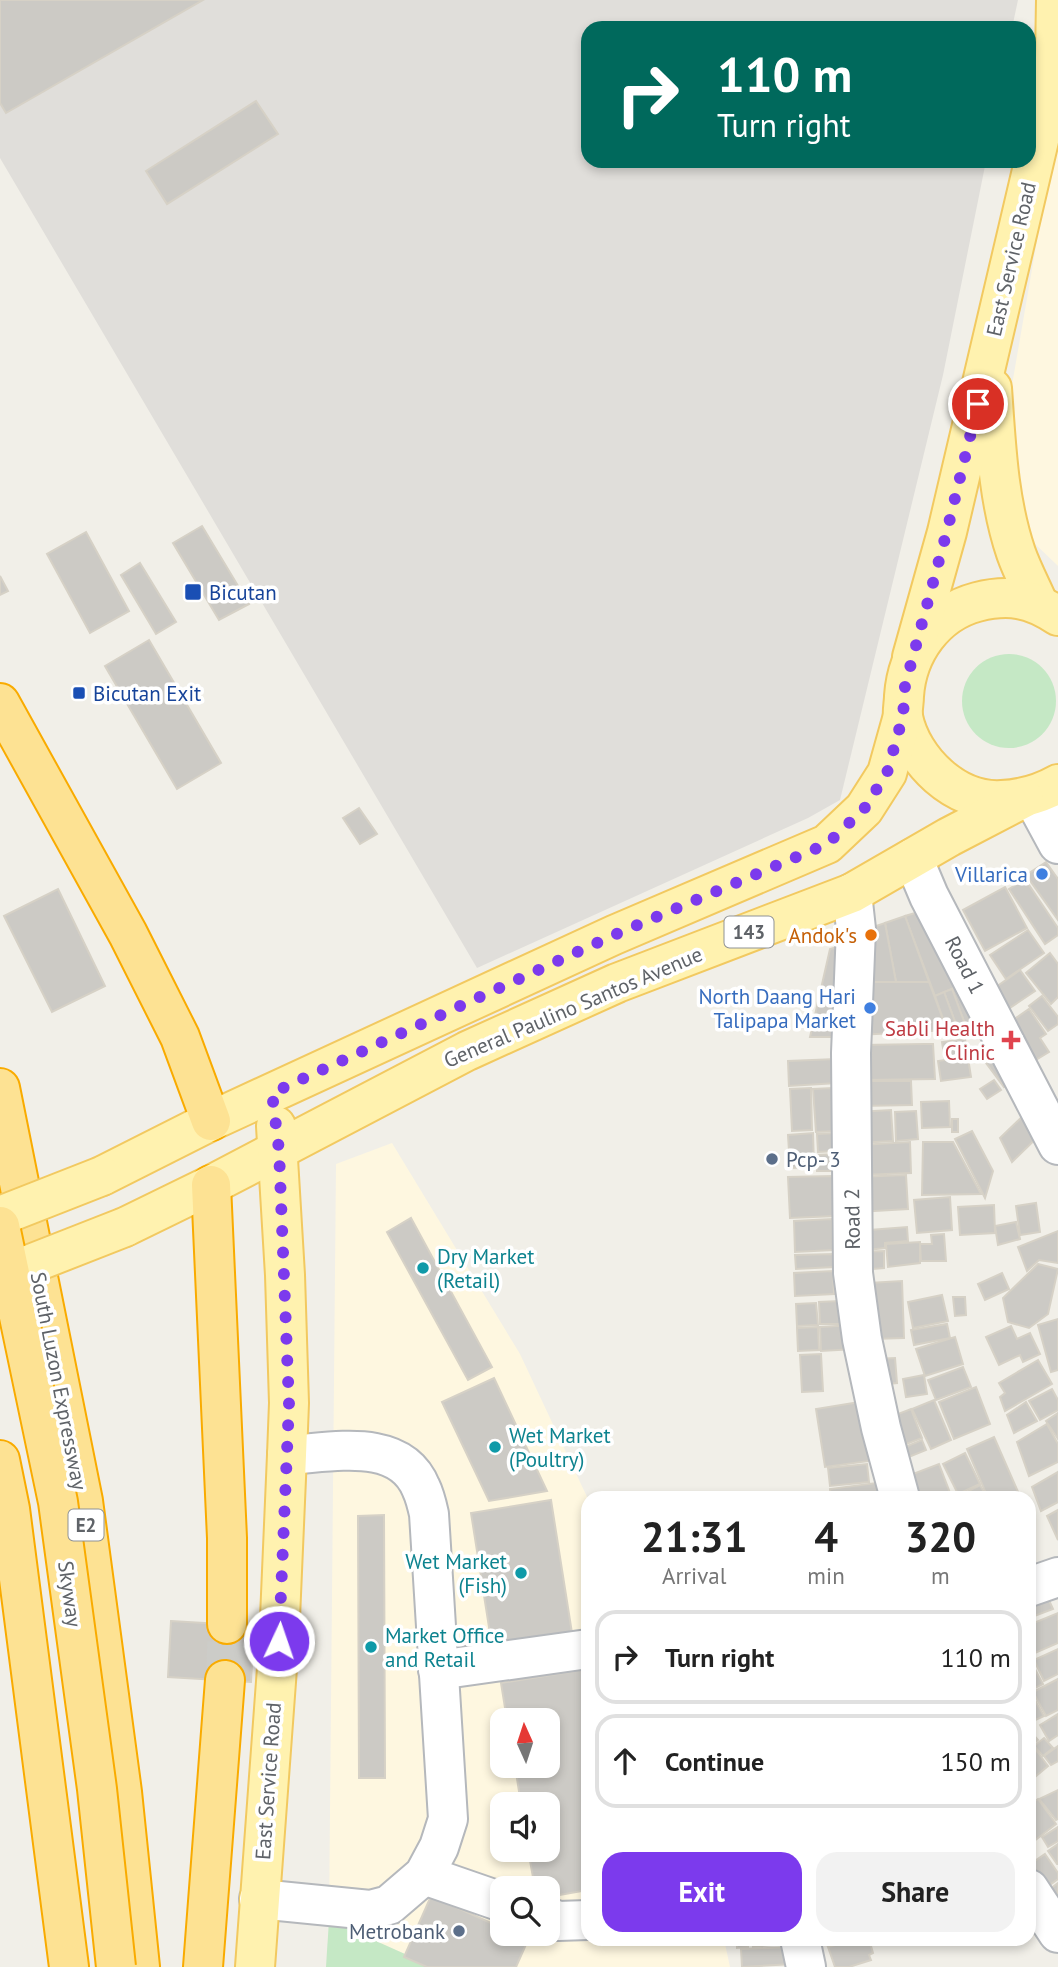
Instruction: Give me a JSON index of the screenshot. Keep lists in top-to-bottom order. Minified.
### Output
{"streets":{"highway":["South Luzon Expressway","E2","Skyway"],"main road":["East Service Road","143","General Paulino Santos Avenue"],"street":["Road 1","Road 2"]},"crossings":[["East Service Road","143"],["East Service Road","General Paulino Santos Avenue"],["143","General Paulino Santos Avenue"],["Road 1","General Paulino Santos Avenue"],["General Paulino Santos Avenue","Road 2"]],"places":{"transit":["Bicutan","Bicutan Exit"],"other":["Villarica","Andok's","North Daang Hari Talipapa Market","Pcp- 3","Dry Market (Retail)","Wet Market (Poultry)","Wet Market (Fish)","Market Office and Retail","Metrobank"],"health":["Sabli Health Clinic"]},"north":"top","page":{"turn":["110 m","Turn right"],"eta":["21:31","Arrival","4","min","320","m"],"list":[{"name":"Turn right","value":"110 m"},{"name":"Continue","value":"150 m"}],"buttons":["Exit","Share"]}}
